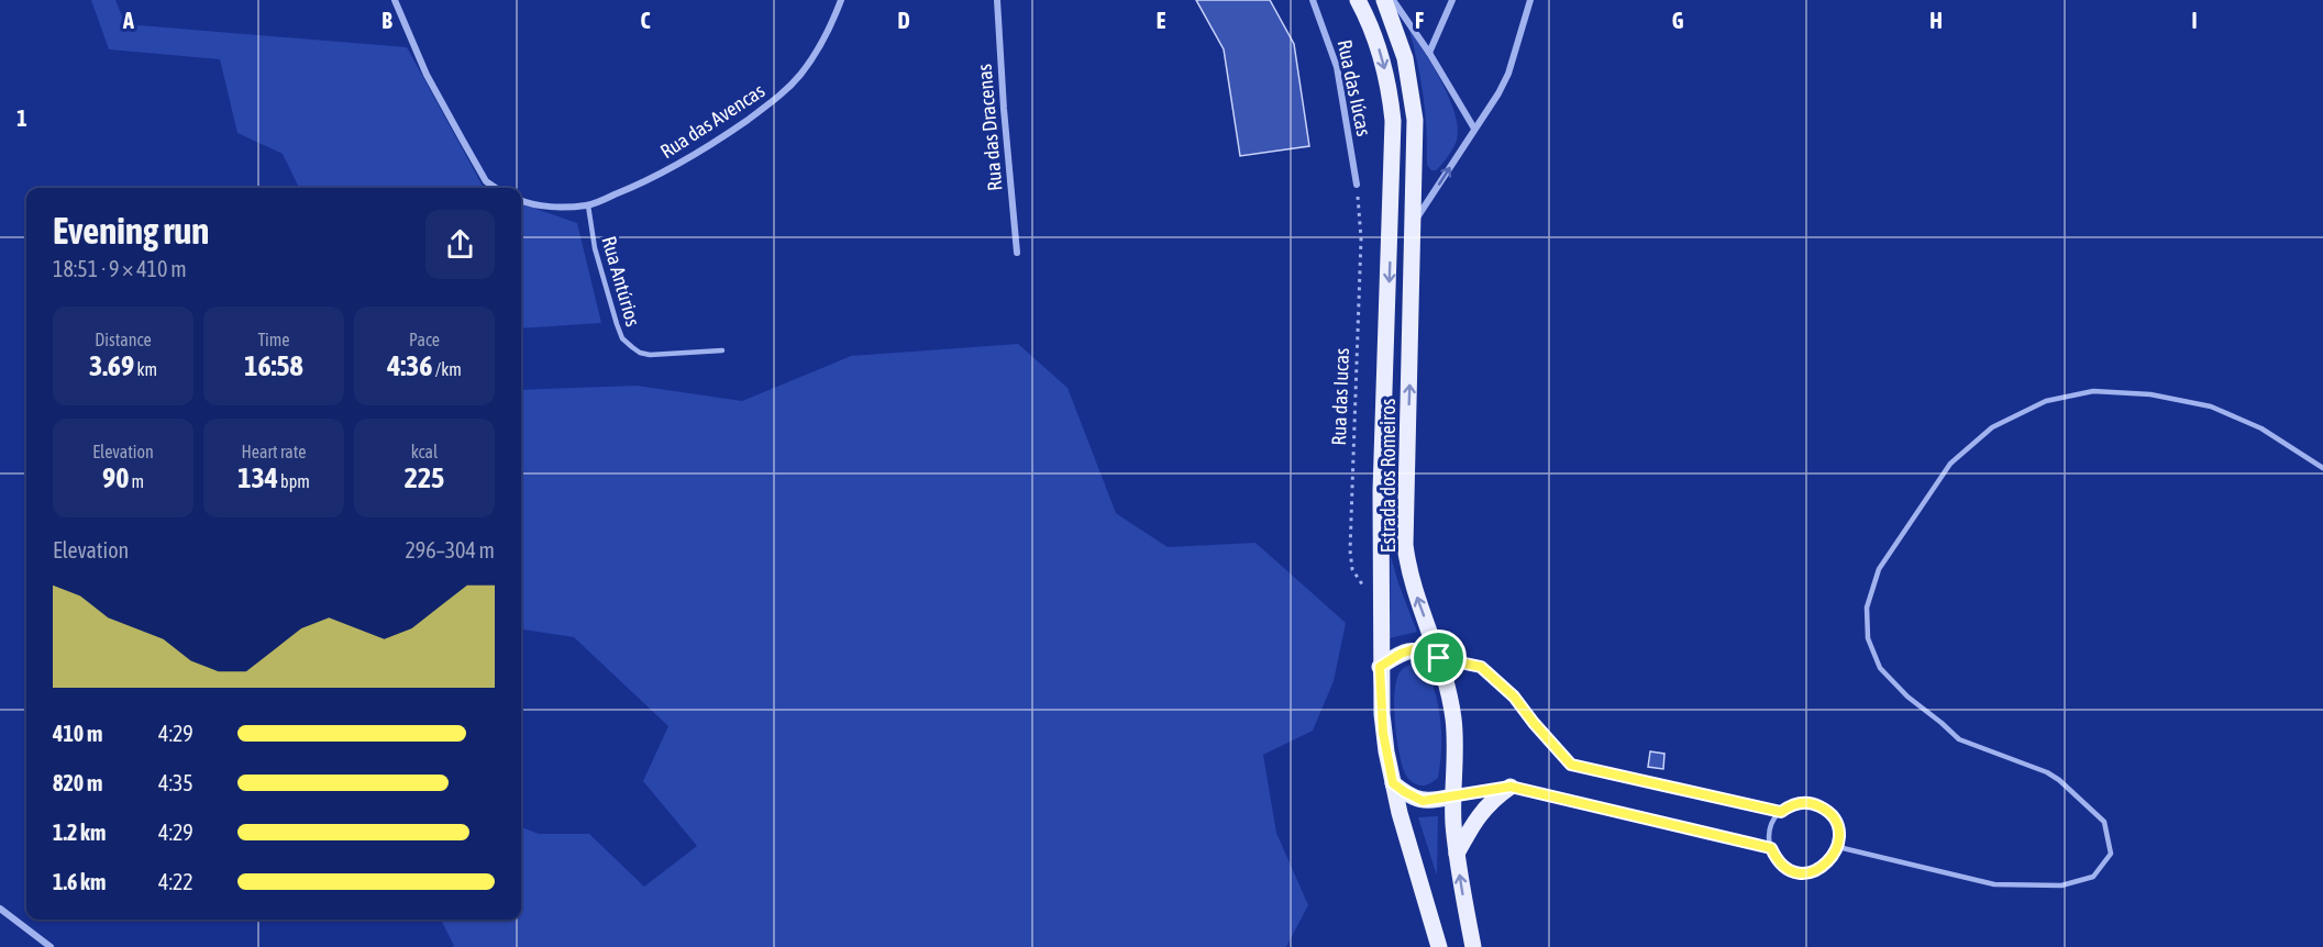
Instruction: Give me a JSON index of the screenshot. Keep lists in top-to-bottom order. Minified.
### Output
{"streets":{"main road":["Estrada dos Romeiros"],"street":["Rua das Iúcas","Rua das Avencas","Rua das Dracenas"],"lane":["Rua Antúrios"],"path":["Rua das Iucas"]},"crossings":[["Rua das Iúcas","Rua das Iucas"],["Rua das Avencas","Rua Antúrios"],["Rua das Iucas","Estrada dos Romeiros"]],"page":{"heading":["Evening run","18:51 · 9 × 410 m"],"stats":[["Distance","3.69 km"],["Time","16:58"],["Pace","4:36 /km"],["Elevation","90 m"],["Heart rate","134 bpm"],["kcal","225"]],"chart":["Elevation","296–304 m"],"list":[{"name":"410 m","note":"4:29"},{"name":"820 m","note":"4:35"},{"name":"1.2 km","note":"4:29"},{"name":"1.6 km","note":"4:22"}]},"grid":{"columns":["A","B","C","D","E","F","G","H","I"],"rows":["1"]}}
